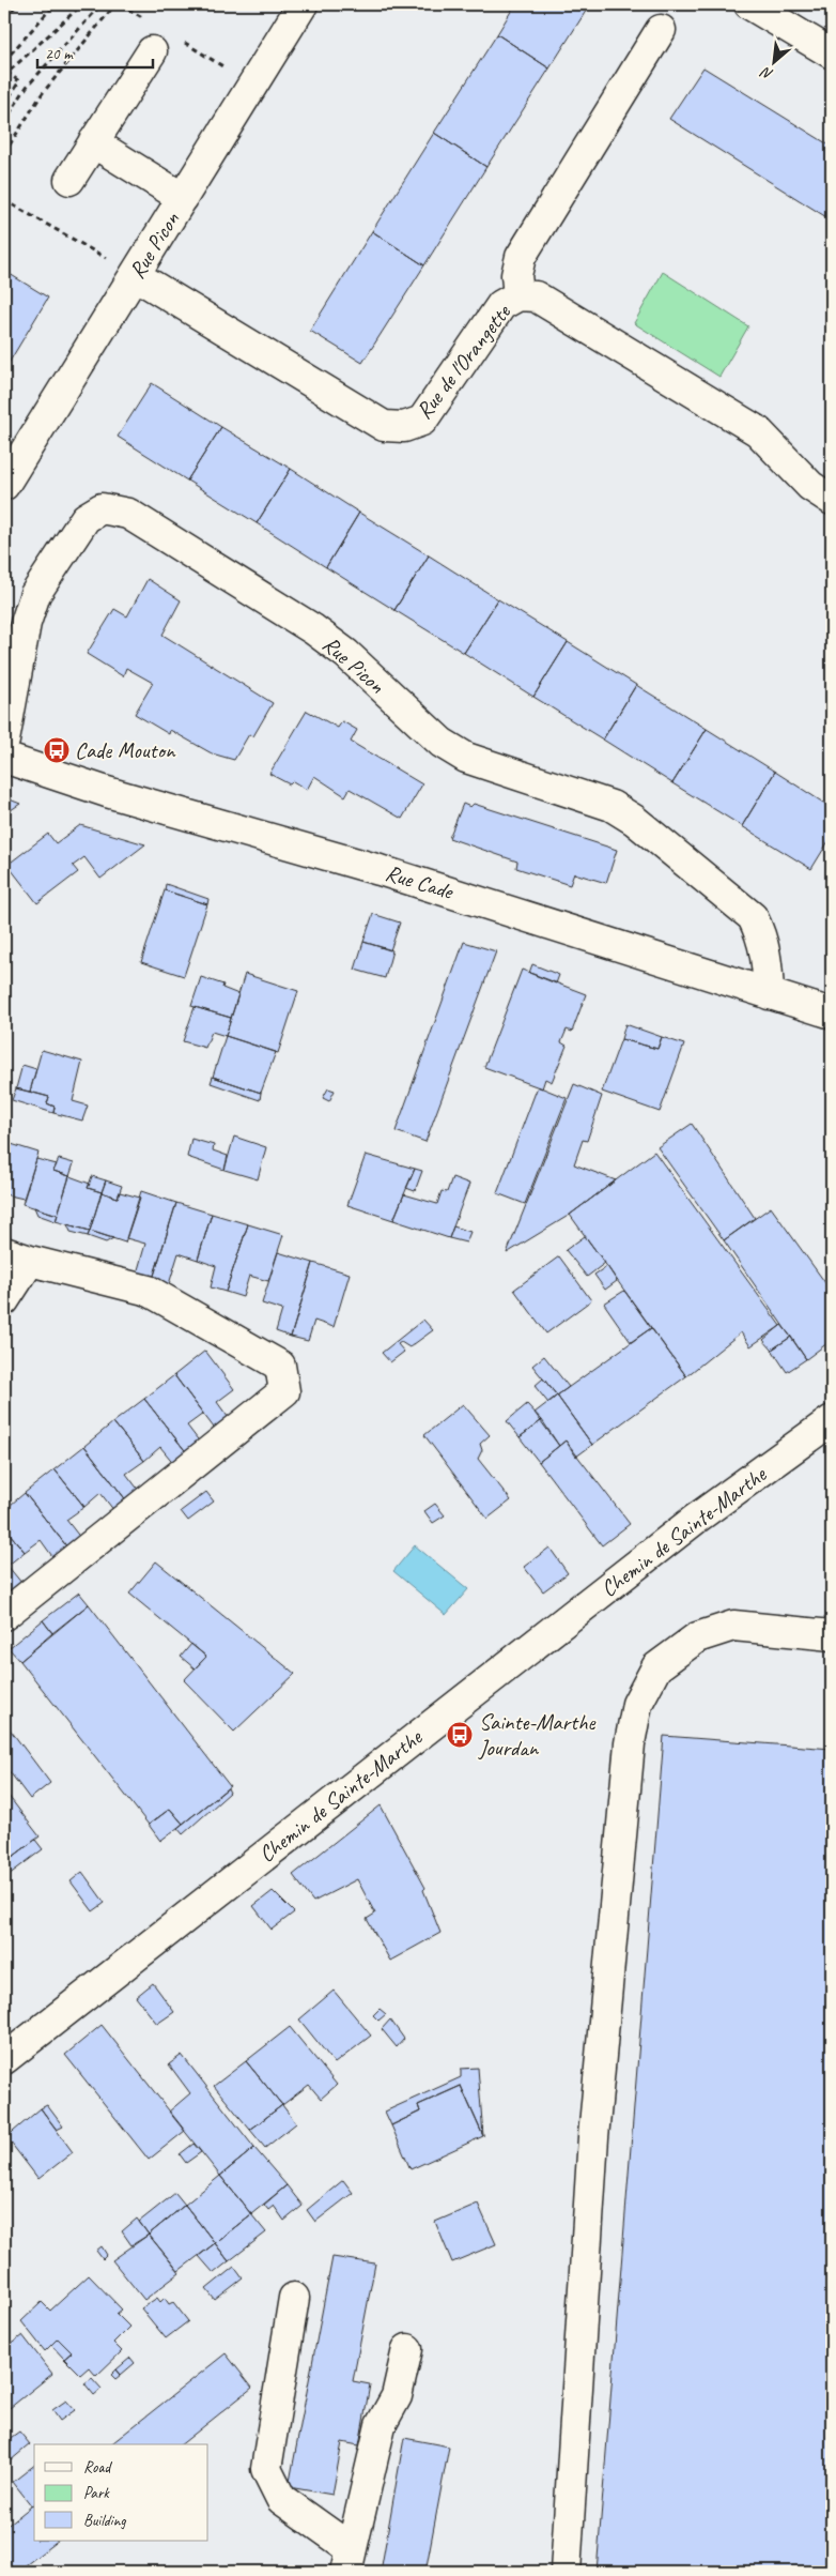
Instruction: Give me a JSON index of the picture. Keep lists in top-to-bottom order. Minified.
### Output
{"streets":{"street":["Rue Picon","Rue de l'Orangette","Rue Cade","Chemin de Sainte-Marthe"]},"crossings":[["Rue Picon","Rue de l'Orangette"],["Rue Picon","Rue Cade"]],"places":{"bus stop":["Cade Mouton","Sainte-Marthe Jourdan"]},"legend":["Road","Park","Building"],"scale_bar":"20 m","north":"bottom left"}
